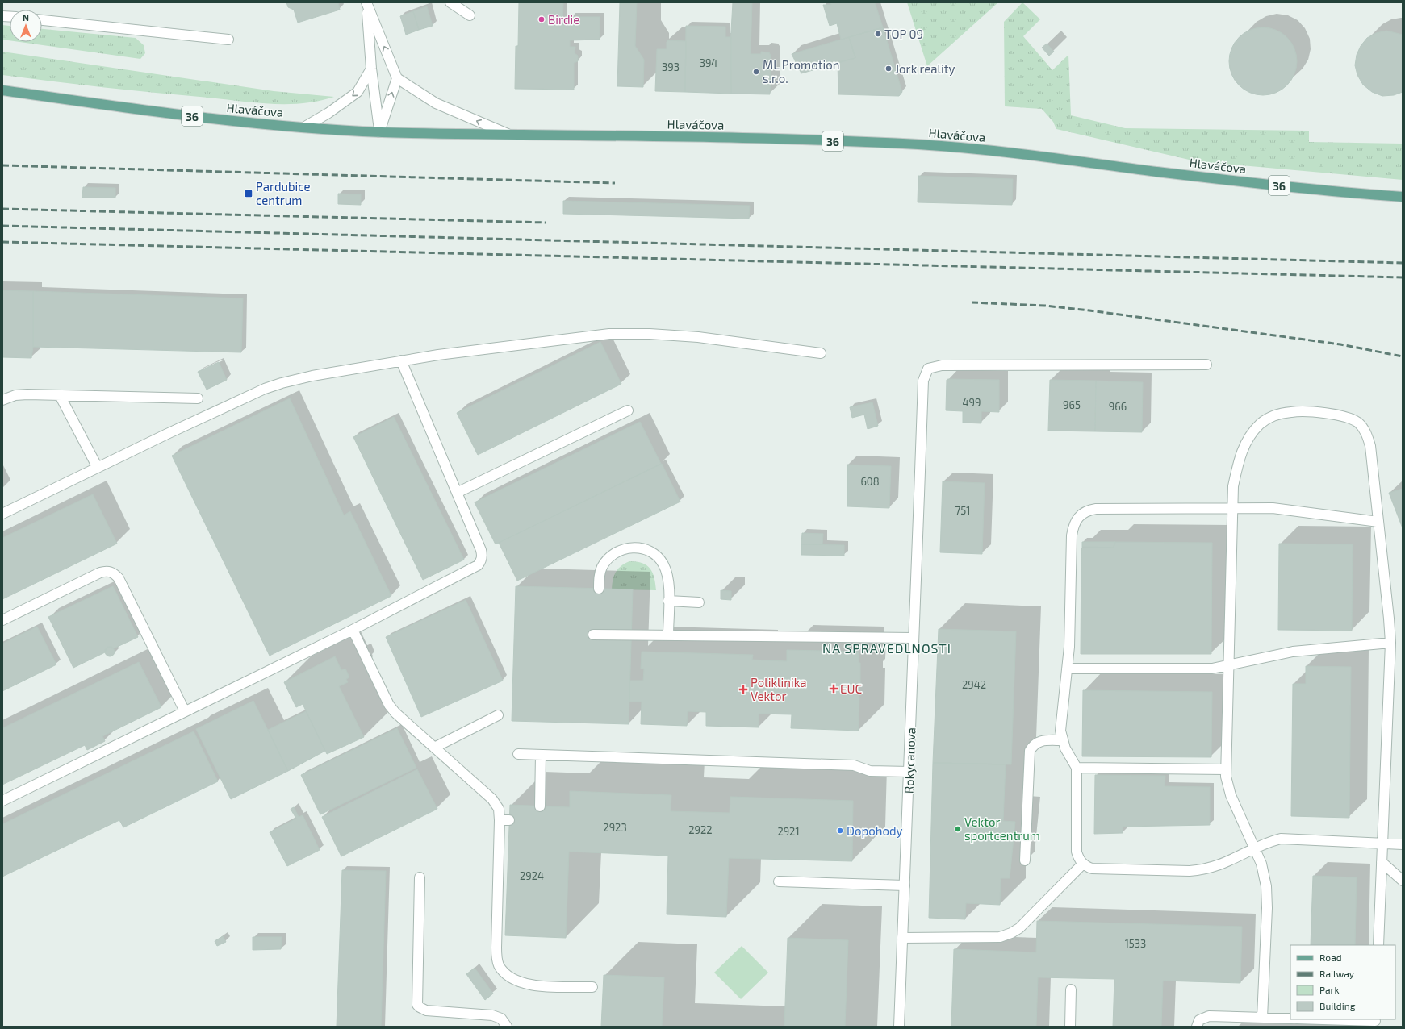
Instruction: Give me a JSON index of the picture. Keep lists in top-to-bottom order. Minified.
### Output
{"streets":{"main road":["Hlaváčova","36"],"street":["Rokycanova"]},"districts":["NA SPRAVEDLNOSTI"],"places":{"other":["Birdie","TOP 09","Jork reality","ML Promotion s.r.o.","Vektor sportcentrum","Dopohody"],"transit":["Pardubice centrum"],"health":["EUC","Poliklinika Vektor"]},"house_numbers":["394","393","499","965","966","608","751","2942","2923","2922","2921","2924","1533"],"legend":["Road","Railway","Park","Building"],"north":"top"}
